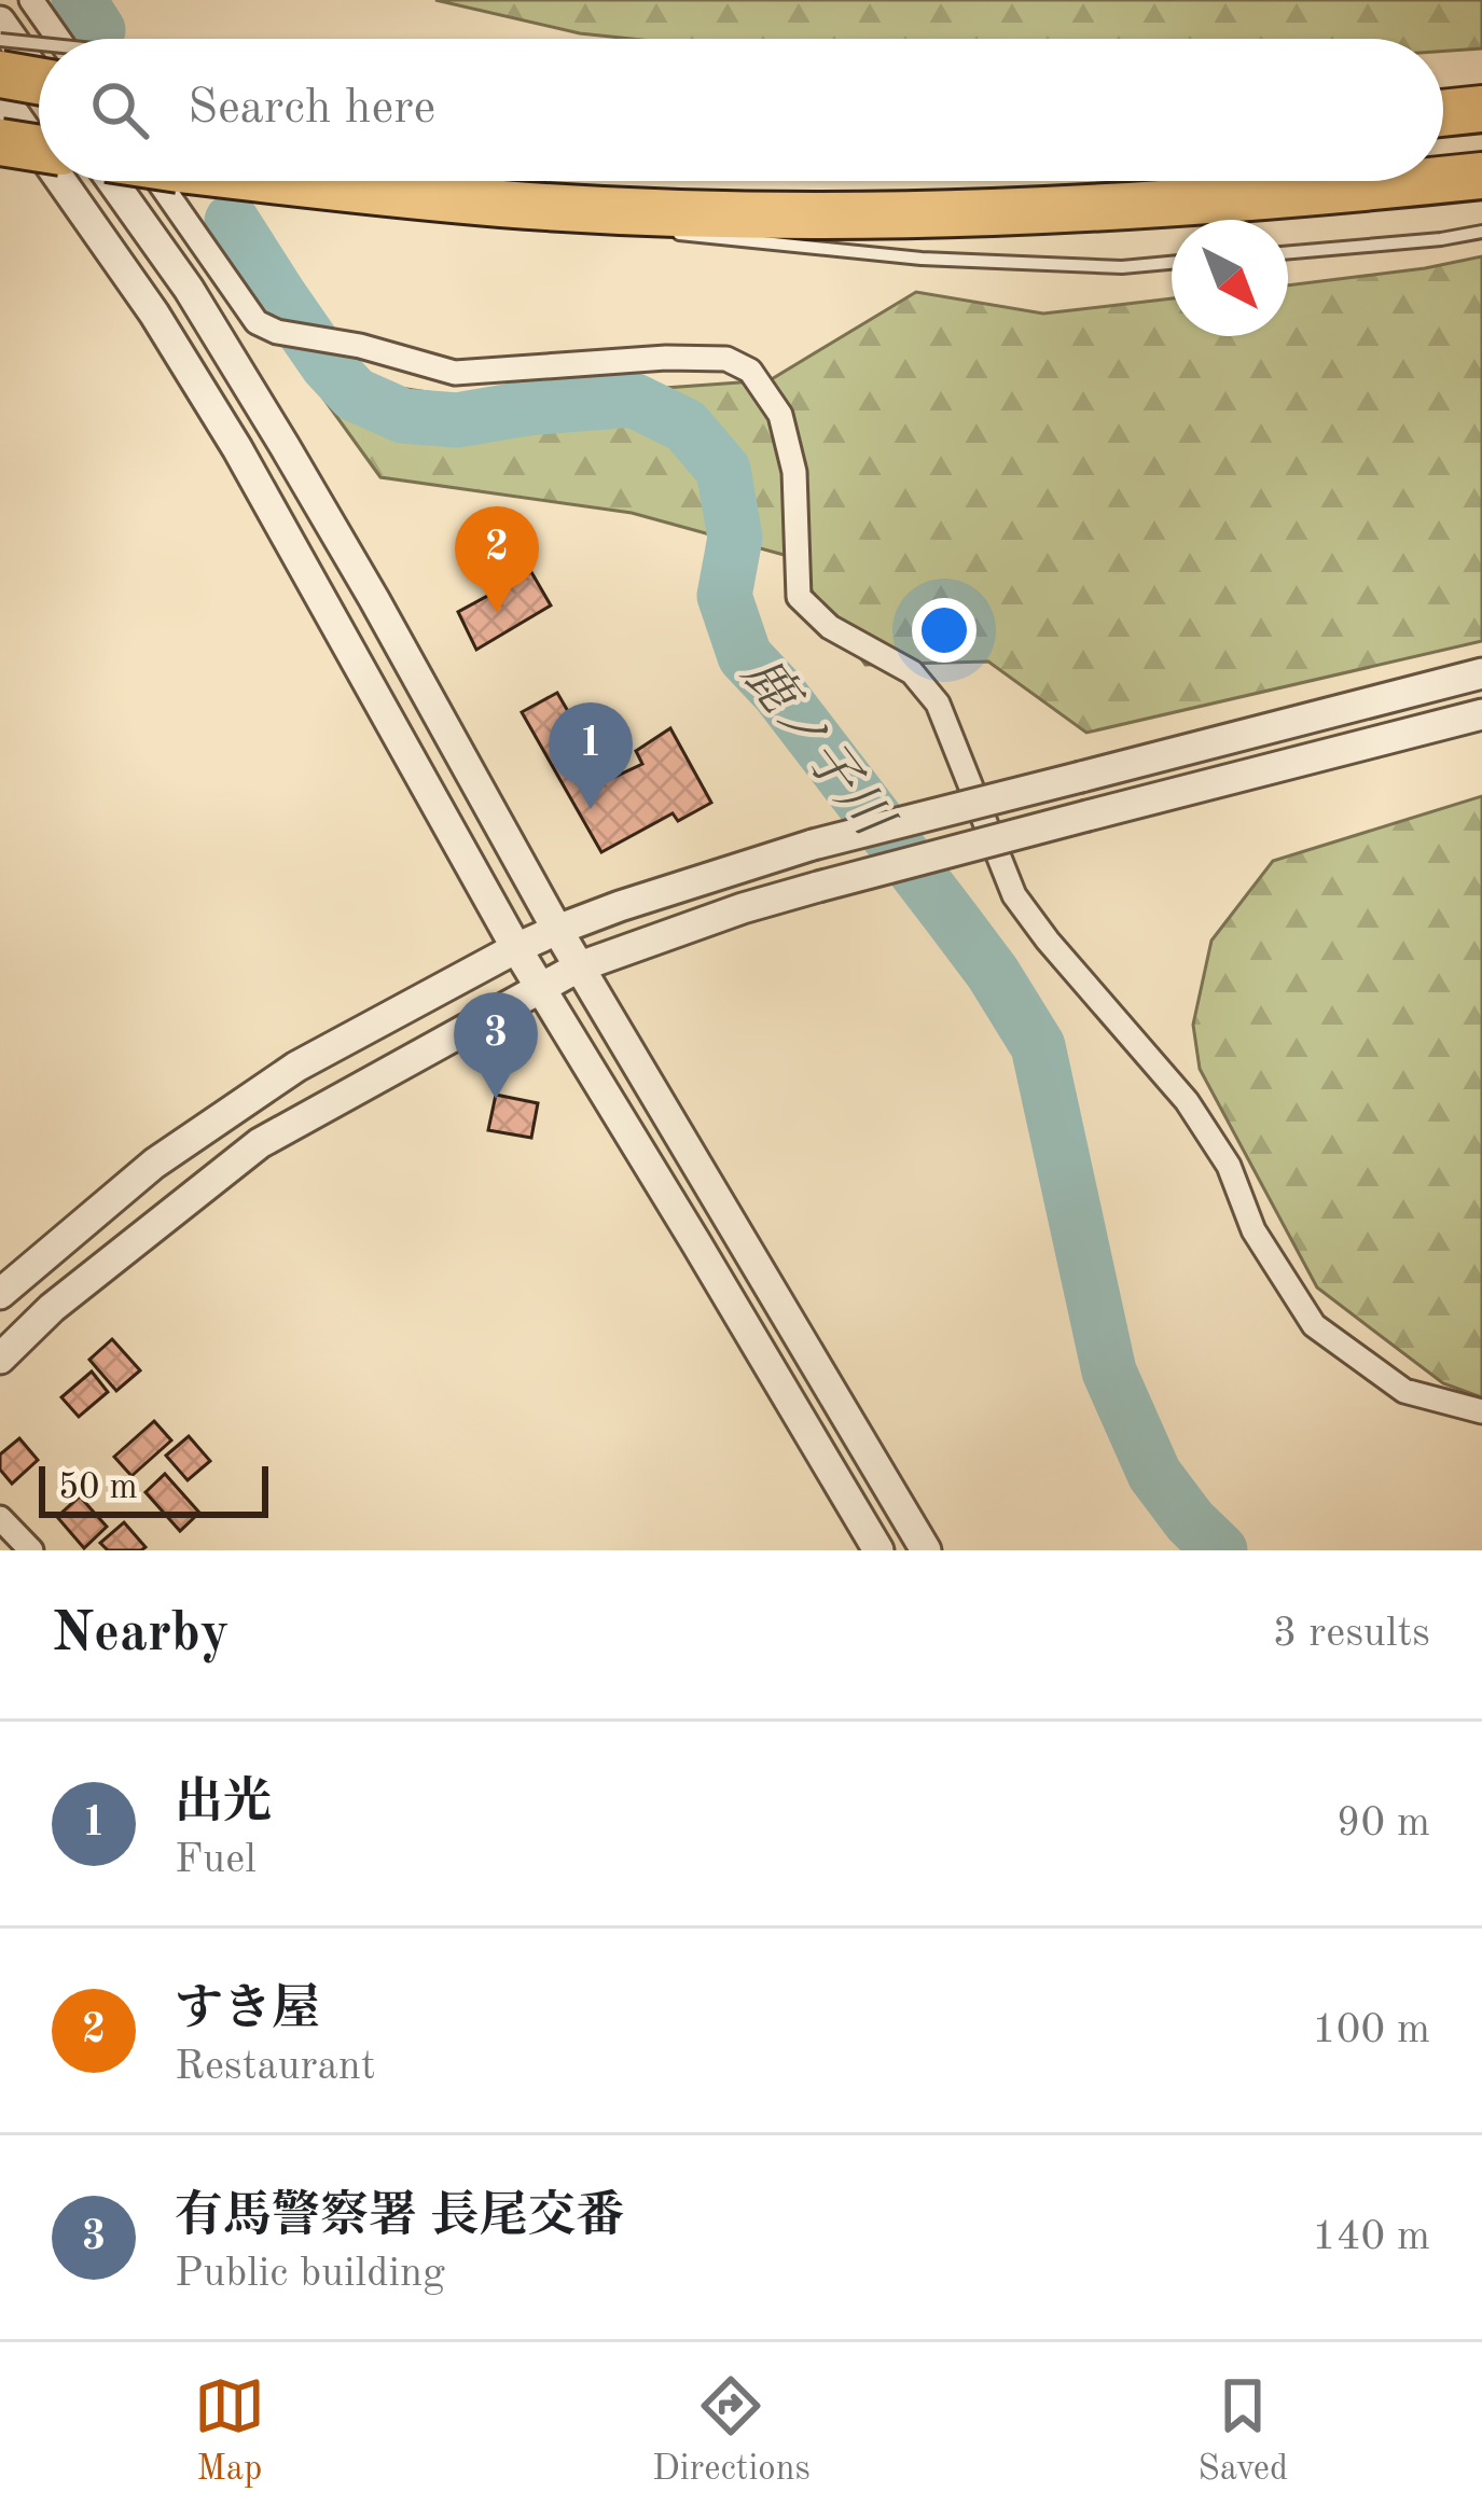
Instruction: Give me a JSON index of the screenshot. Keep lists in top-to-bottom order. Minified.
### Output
{"water":["鹿ノ子川"],"scale_bar":"50 m","north":"bottom right","page":{"search":"Search here","pins":["2","1","3"],"scale":"50 m","heading":["Nearby","3 results"],"list":[{"mark":"1","name":"出光","note":"Fuel","value":"90 m"},{"mark":"2","name":"すき屋","note":"Restaurant","value":"100 m"},{"mark":"3","name":"有馬警察署 長尾交番","note":"Public building","value":"140 m"}],"nav":["Map","Directions","Saved"]}}
